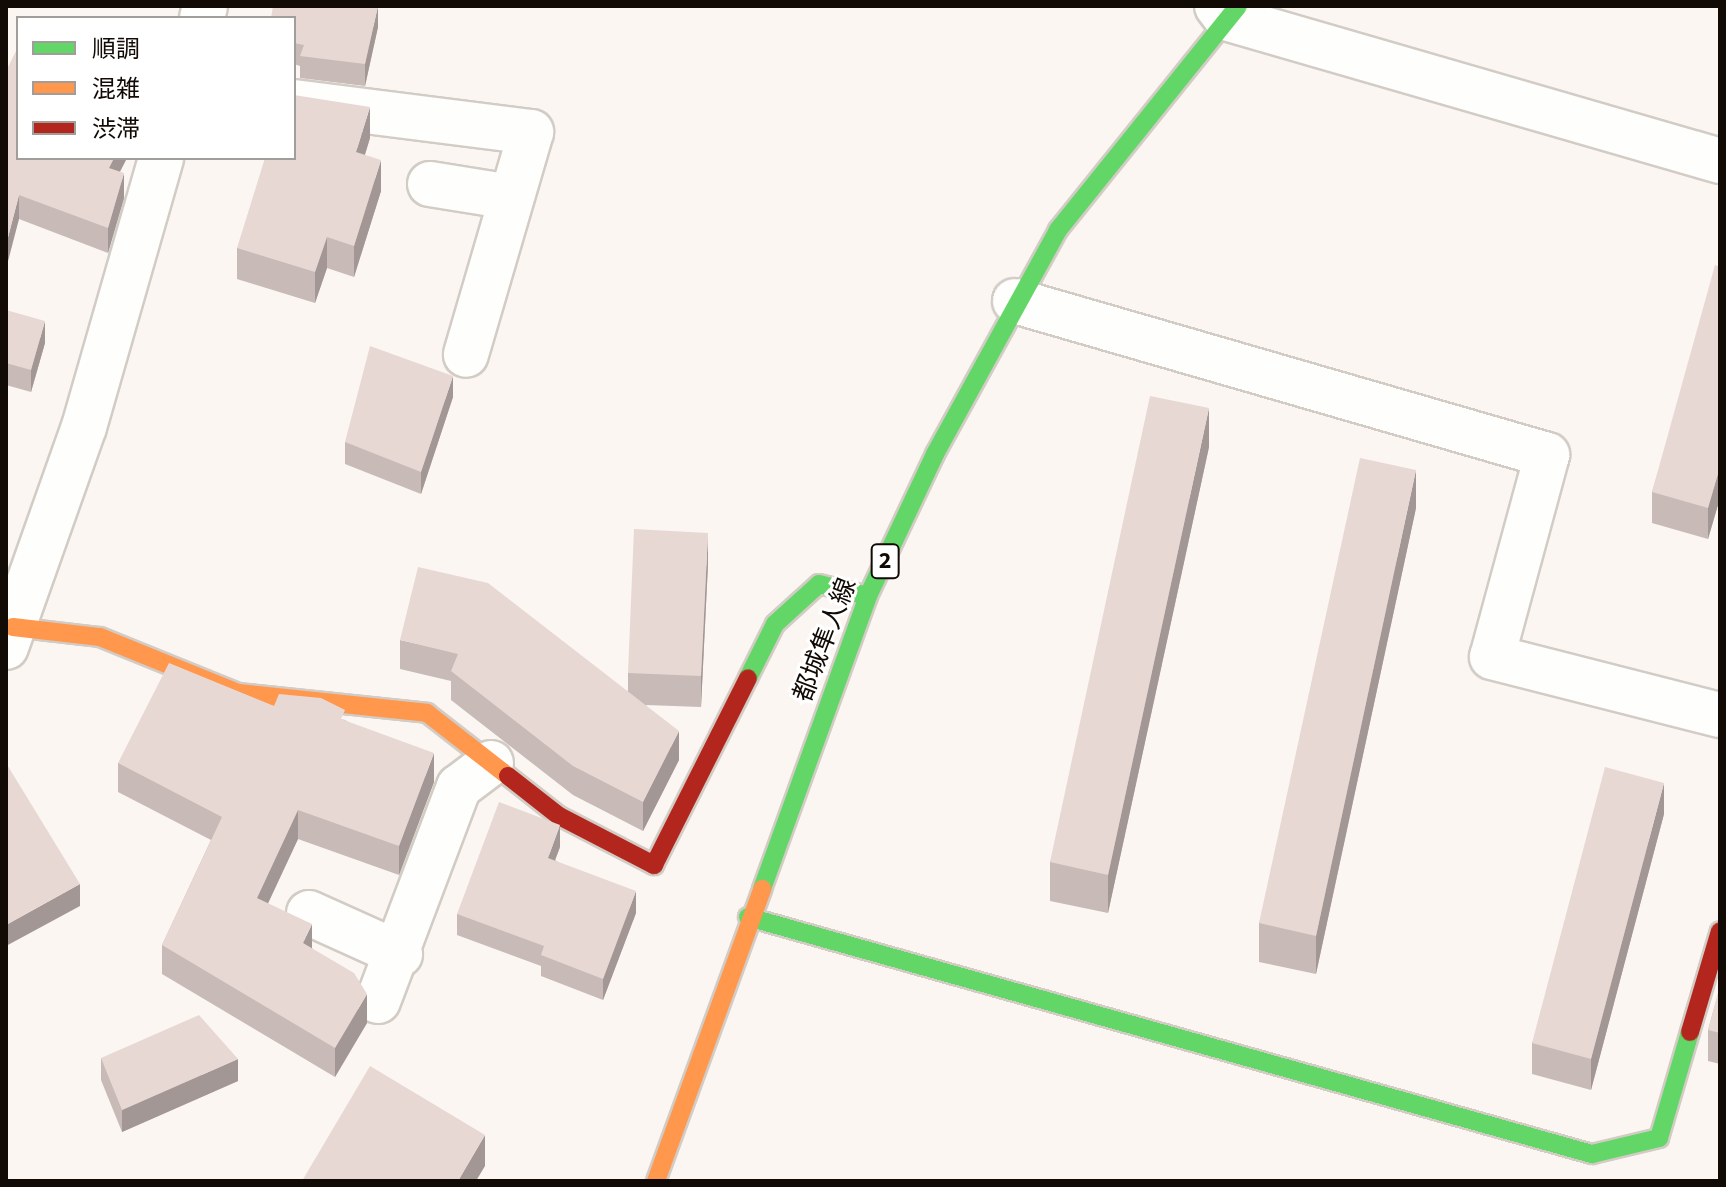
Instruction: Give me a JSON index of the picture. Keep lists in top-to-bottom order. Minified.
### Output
{"streets":{"street":["2","都城隼人線"]},"legend":["順調","混雑","渋滞"]}
